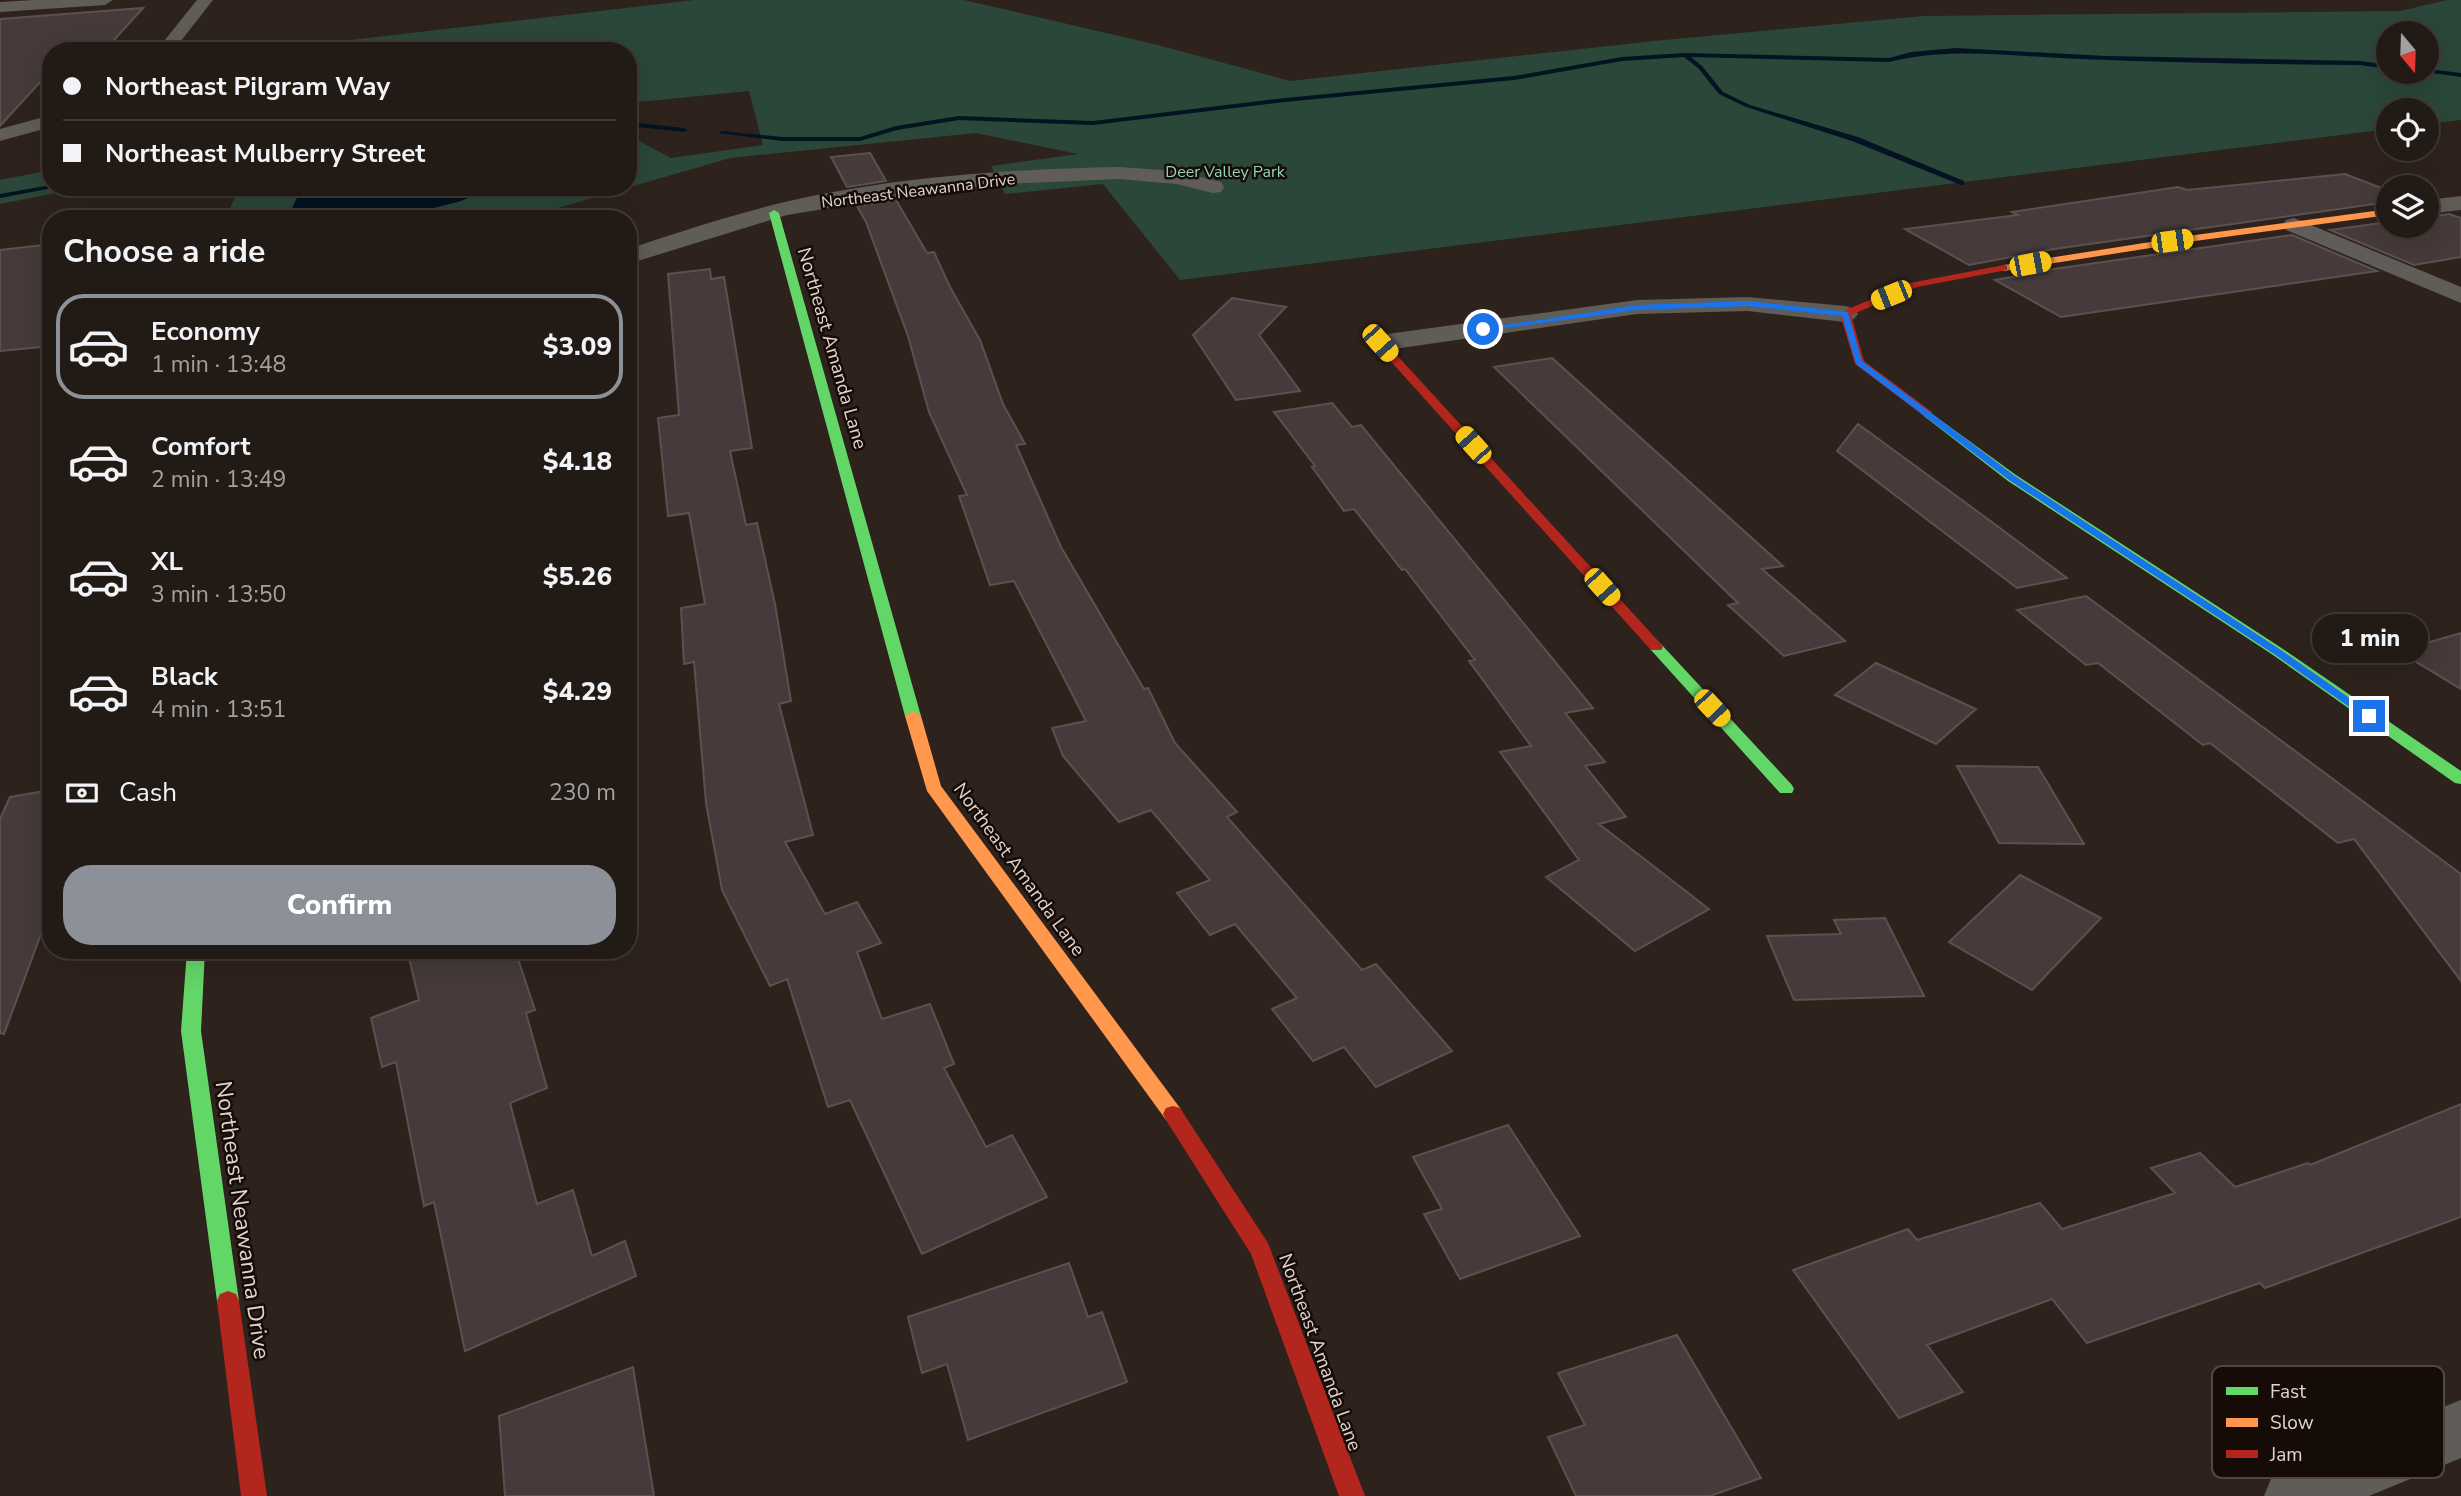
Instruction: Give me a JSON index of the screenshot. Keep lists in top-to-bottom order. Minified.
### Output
{"streets":{"street":["Northeast Neawanna Drive","Northeast Amanda Lane"]},"crossings":[["Northeast Neawanna Drive","Northeast Amanda Lane"]],"parks":["Deer Valley Park"],"legend":["Fast","Slow","Jam"],"north":"bottom","page":{"banner":["Northeast Pilgram Way","Northeast Mulberry Street"],"heading":"Choose a ride","list":[{"name":"Economy","note":"1 min · 13:48","value":"$3.09"},{"name":"Comfort","note":"2 min · 13:49","value":"$4.18"},{"name":"XL","note":"3 min · 13:50","value":"$5.26"},{"name":"Black","note":"4 min · 13:51","value":"$4.29"}],"bubble":"1 min","pay":["Cash","230 m"],"buttons":"Confirm"}}
